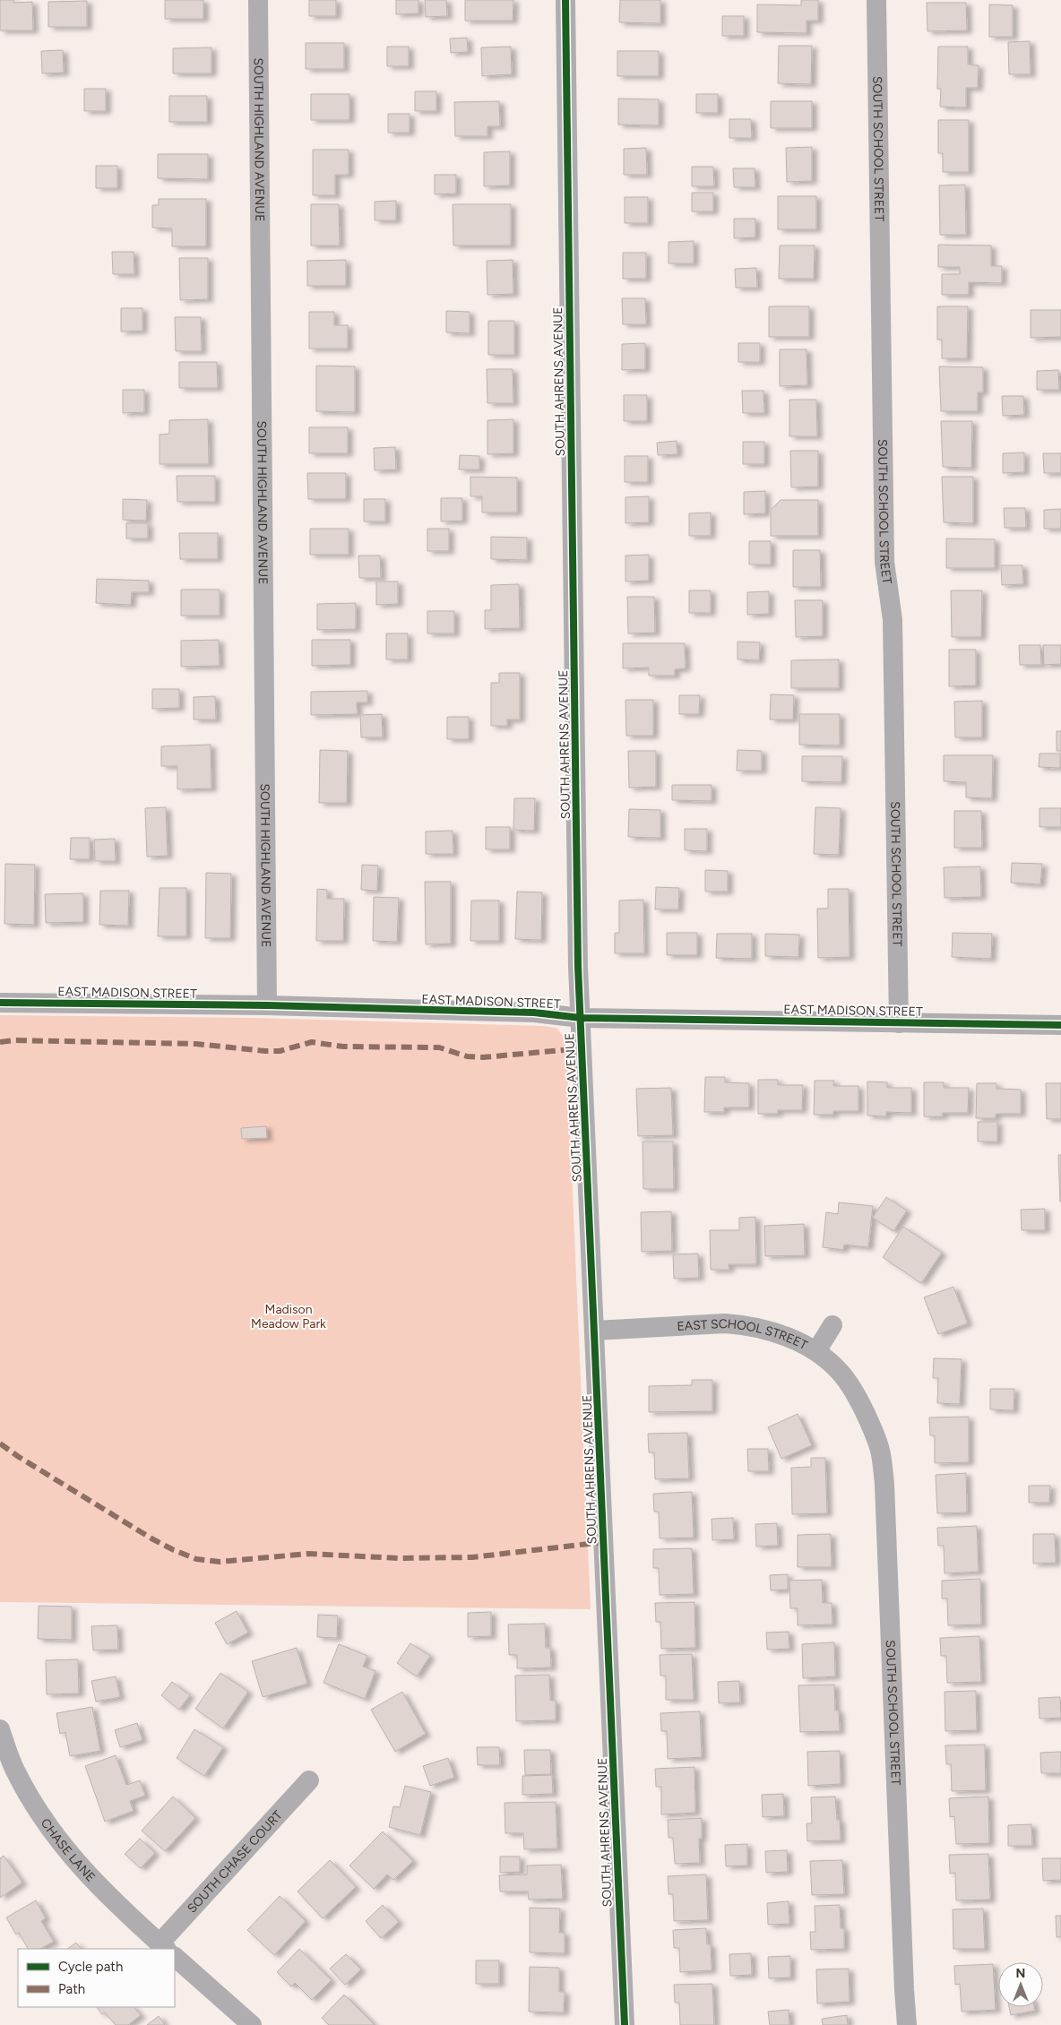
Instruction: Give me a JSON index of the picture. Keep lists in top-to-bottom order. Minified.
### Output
{"streets":{"street":["SOUTH HIGHLAND AVENUE","SOUTH SCHOOL STREET","SOUTH AHRENS AVENUE","EAST MADISON STREET","EAST SCHOOL STREET","CHASE LANE","SOUTH CHASE COURT"]},"crossings":[["SOUTH HIGHLAND AVENUE","EAST MADISON STREET"],["SOUTH SCHOOL STREET","EAST MADISON STREET"],["SOUTH SCHOOL STREET","EAST SCHOOL STREET"],["SOUTH AHRENS AVENUE","EAST MADISON STREET"],["SOUTH AHRENS AVENUE","EAST SCHOOL STREET"]],"parks":["Madison Meadow Park"],"legend":["Cycle path","Path"],"north":"top"}
